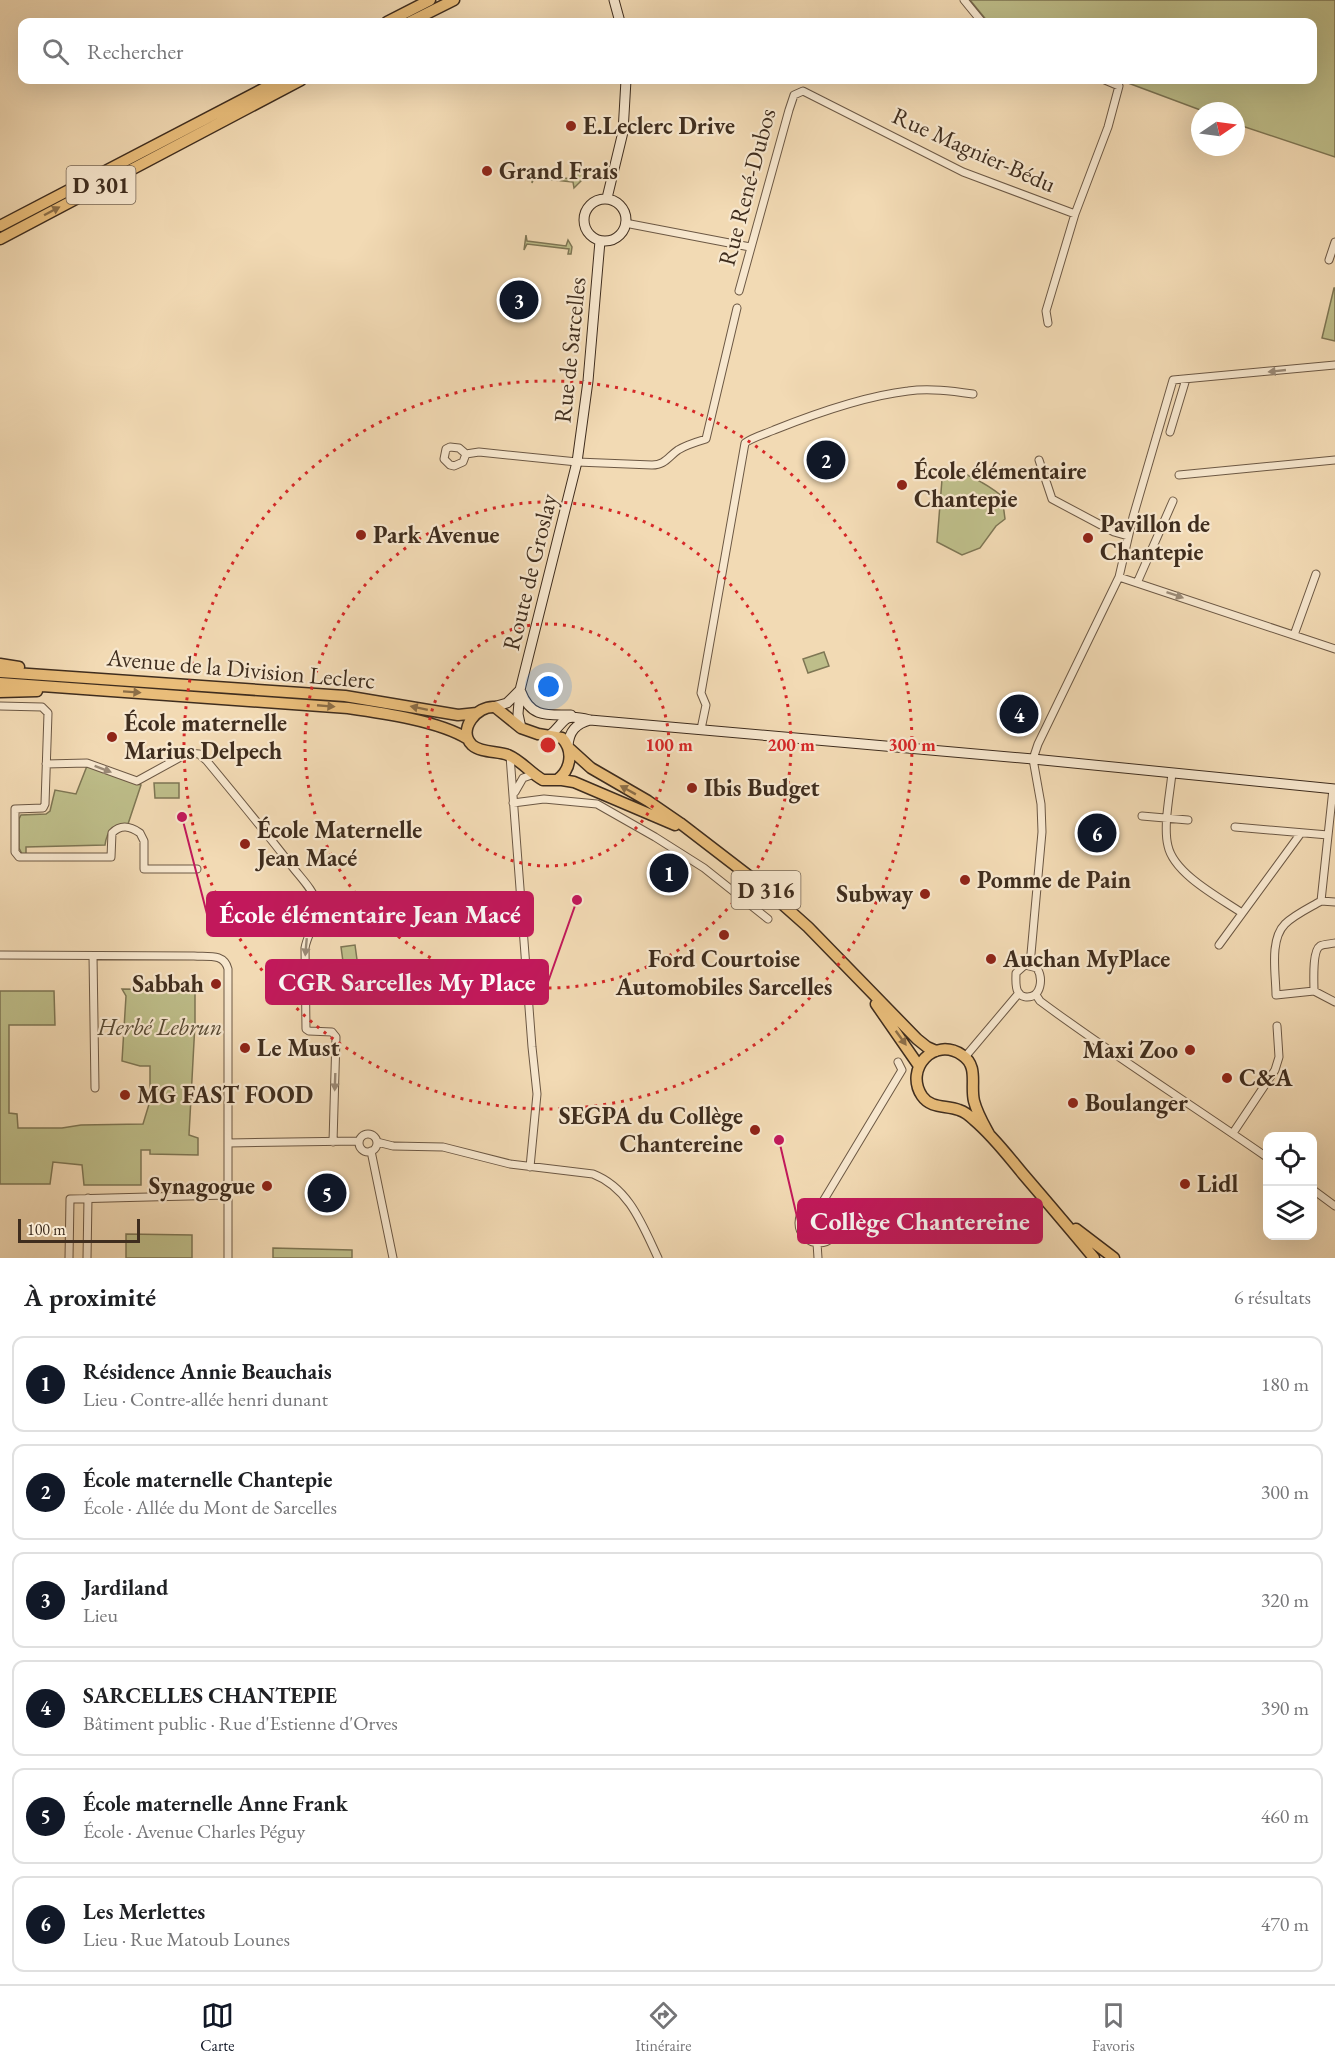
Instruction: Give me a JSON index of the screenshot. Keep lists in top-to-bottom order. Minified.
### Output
{"streets":{"main road":["D 301","Rue de Sarcelles","Route de Groslay","Avenue de la Division Leclerc","D 316"],"street":["Rue Magnier-Bédu","Rue René-Dubos"]},"crossings":[["Rue Magnier-Bédu","Rue René-Dubos"],["Rue de Sarcelles","Route de Groslay"]],"parks":["Herbé Lebrun"],"places":["E.Leclerc Drive","Grand Frais","École élémentaire Chantepie","Park Avenue","Pavillon de Chantepie","École maternelle Marius Delpech","Ibis Budget","École élémentaire Jean Macé","École Maternelle Jean Macé","Pomme de Pain","Subway","CGR Sarcelles My Place","Ford Courtoise Automobiles Sarcelles","Auchan MyPlace","Sabbah","Le Must","Maxi Zoo","C&A","MG FAST FOOD","Boulanger","SEGPA du Collège Chantereine","Collège Chantereine","Lidl","Synagogue"],"scale_bar":"100 m","north":"right","page":{"search":"Rechercher","pins":["3","2","4","6","1","5"],"scale":"100 m","heading":["À proximité","6 résultats"],"list":[{"mark":"1","name":"Résidence Annie Beauchais","note":"Lieu · Contre-allée henri dunant","value":"180 m"},{"mark":"2","name":"École maternelle Chantepie","note":"École · Allée du Mont de Sarcelles","value":"300 m"},{"mark":"3","name":"Jardiland","note":"Lieu","value":"320 m"},{"mark":"4","name":"SARCELLES CHANTEPIE","note":"Bâtiment public · Rue d'Estienne d'Orves","value":"390 m"},{"mark":"5","name":"École maternelle Anne Frank","note":"École · Avenue Charles Péguy","value":"460 m"},{"mark":"6","name":"Les Merlettes","note":"Lieu · Rue Matoub Lounes","value":"470 m"}],"nav":["Carte","Itinéraire","Favoris"]},"rings":["100 m","200 m","300 m"]}
